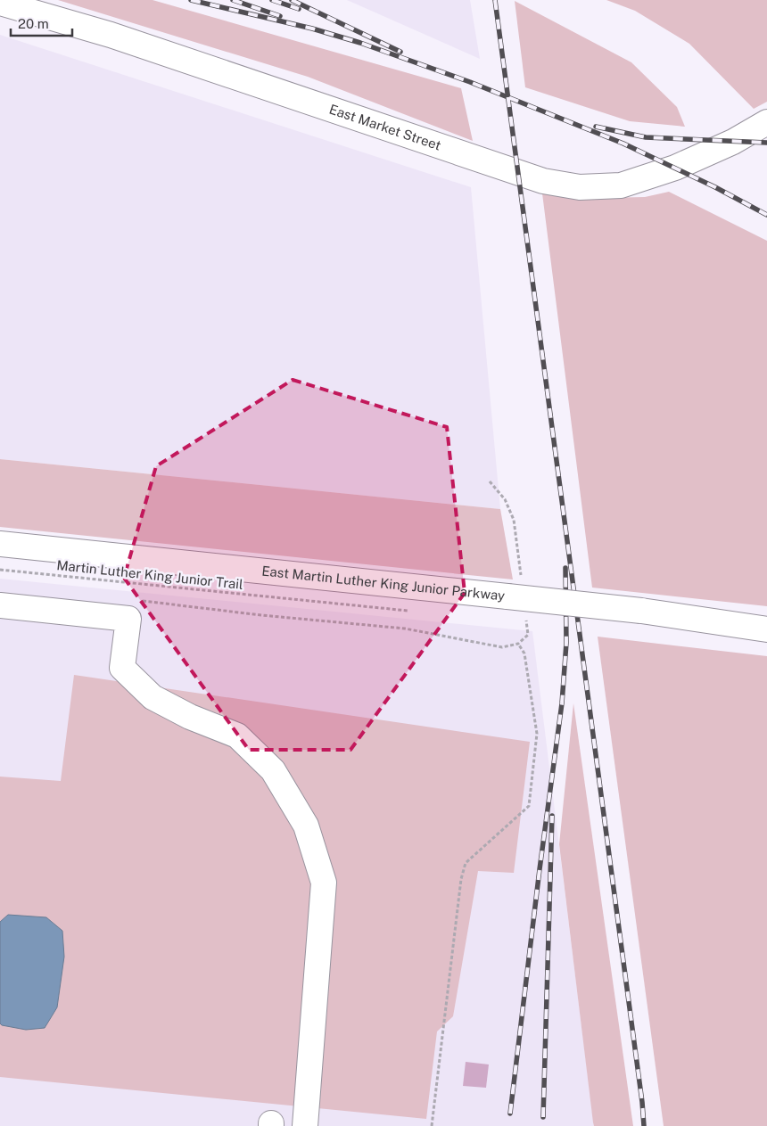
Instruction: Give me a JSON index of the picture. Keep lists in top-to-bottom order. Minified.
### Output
{"streets":{"street":["East Market Street","East Martin Luther King Junior Parkway"],"path":["Martin Luther King Junior Trail"]},"scale_bar":"20 m"}
